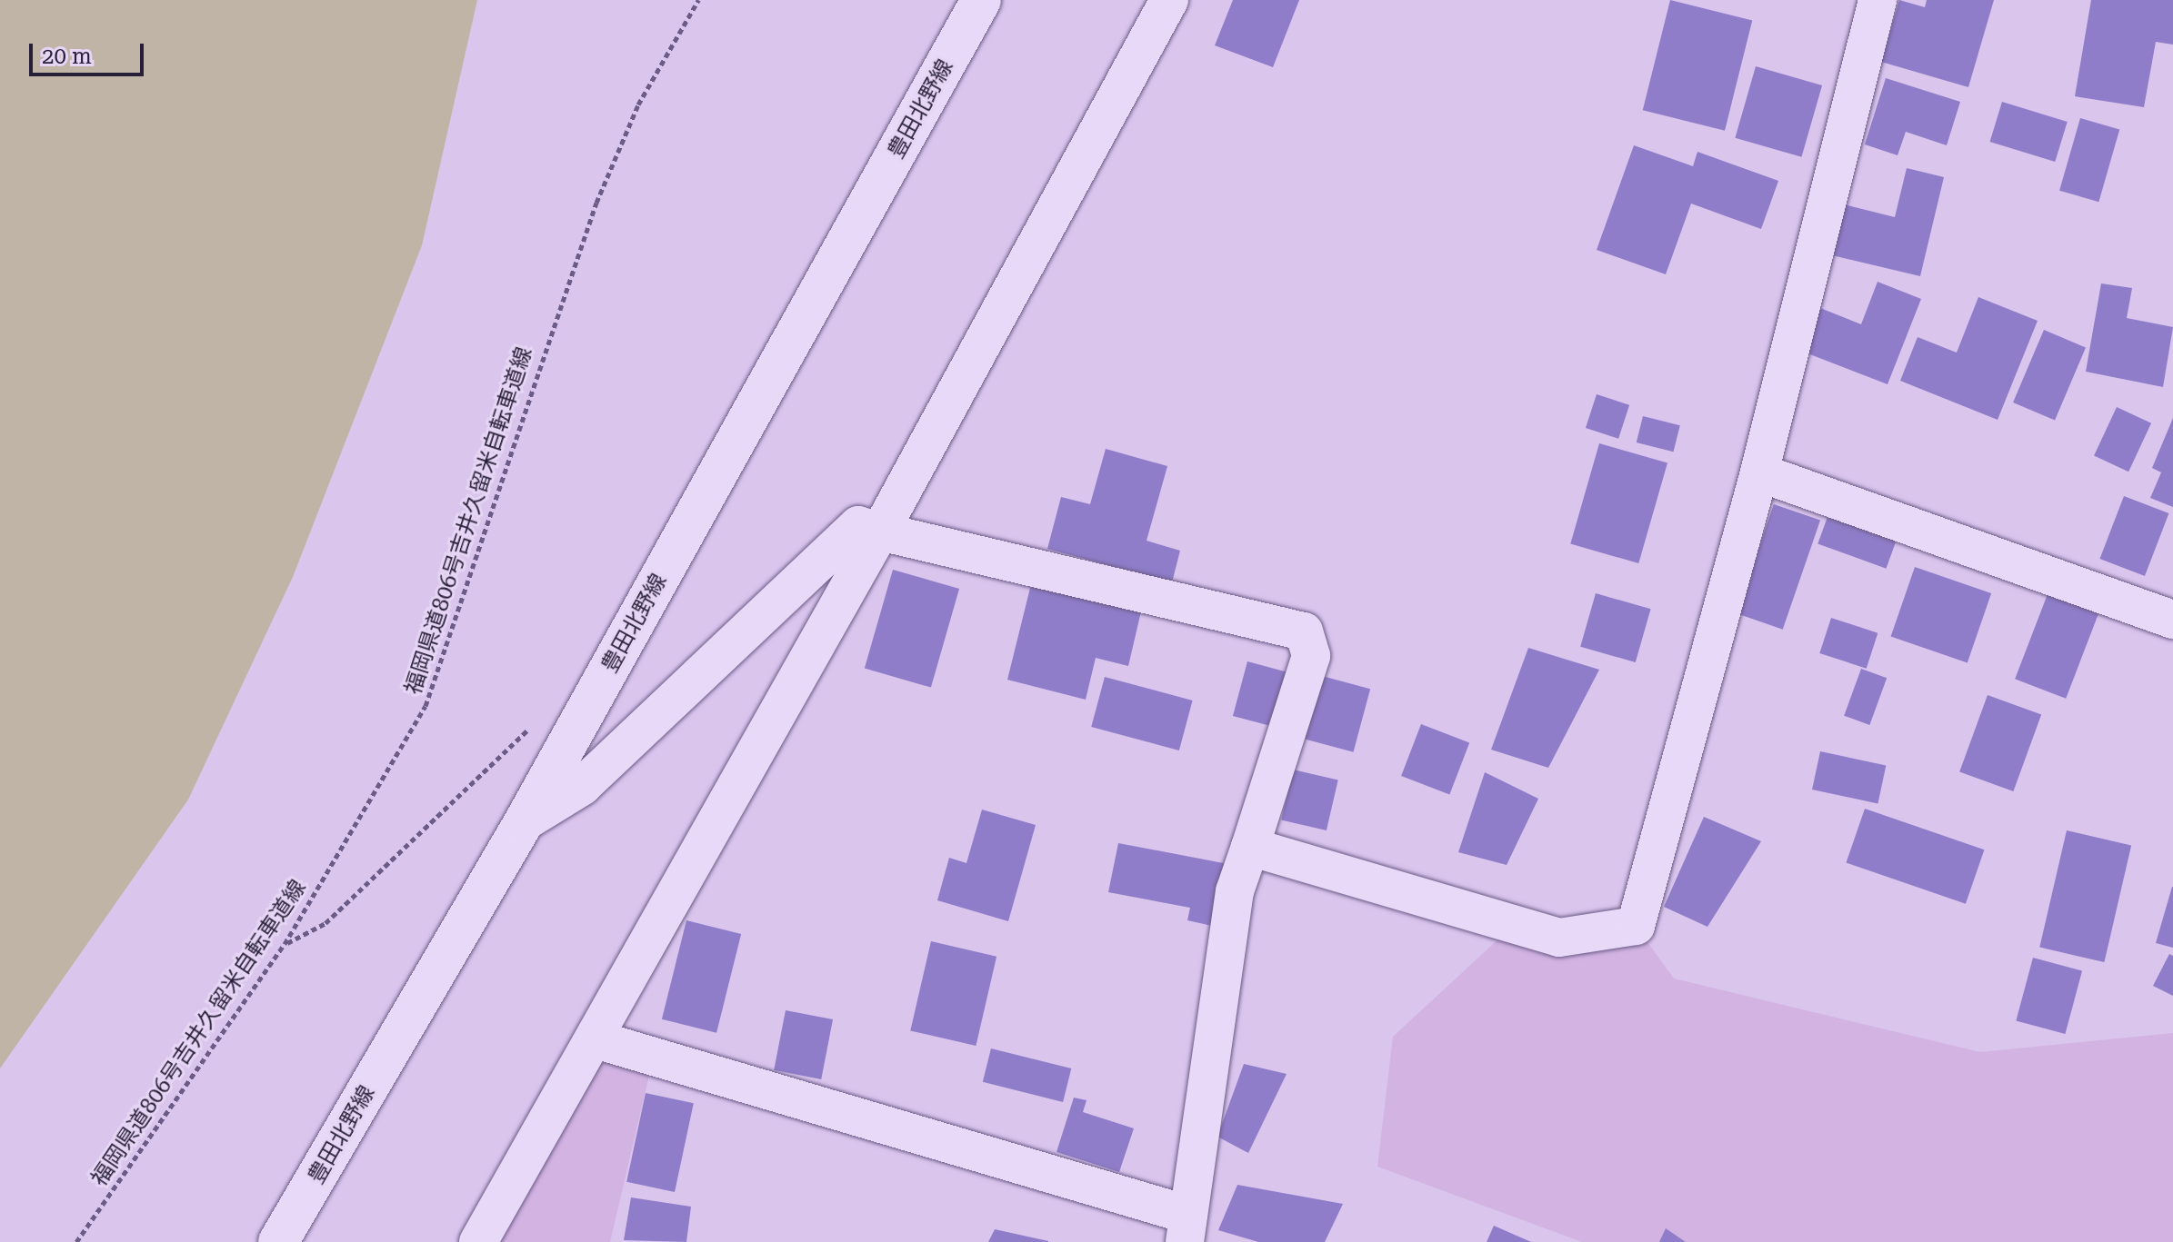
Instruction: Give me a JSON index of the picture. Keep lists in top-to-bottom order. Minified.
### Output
{"streets":{"main road":["豊田北野線"],"path":["福岡県道806号吉井久留米自転車道線"]},"scale_bar":"20 m"}
